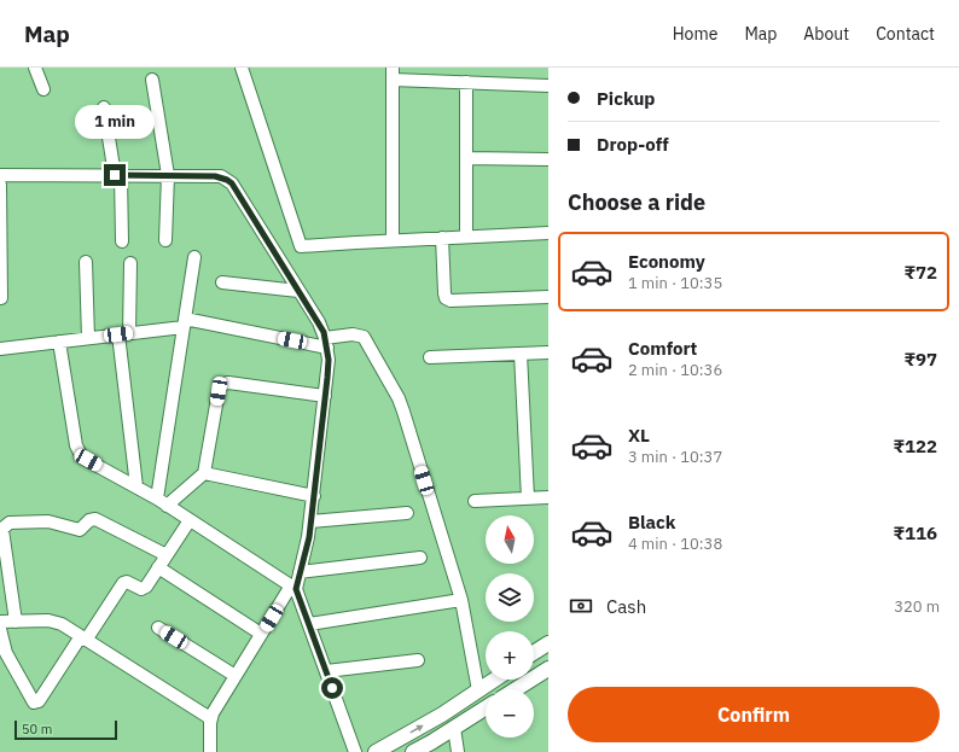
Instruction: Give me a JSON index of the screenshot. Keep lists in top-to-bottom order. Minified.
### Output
{"scale_bar":"50 m","north":"top","page":{"header":"Map","nav":["Home","Map","About","Contact"],"banner":["Pickup","Drop-off"],"bubble":"1 min","heading":"Choose a ride","list":[{"name":"Economy","note":"1 min · 10:35","value":"₹72"},{"name":"Comfort","note":"2 min · 10:36","value":"₹97"},{"name":"XL","note":"3 min · 10:37","value":"₹122"},{"name":"Black","note":"4 min · 10:38","value":"₹116"}],"map_buttons":["+","−"],"pay":["Cash","320 m"],"buttons":"Confirm","scale":"50 m"}}
